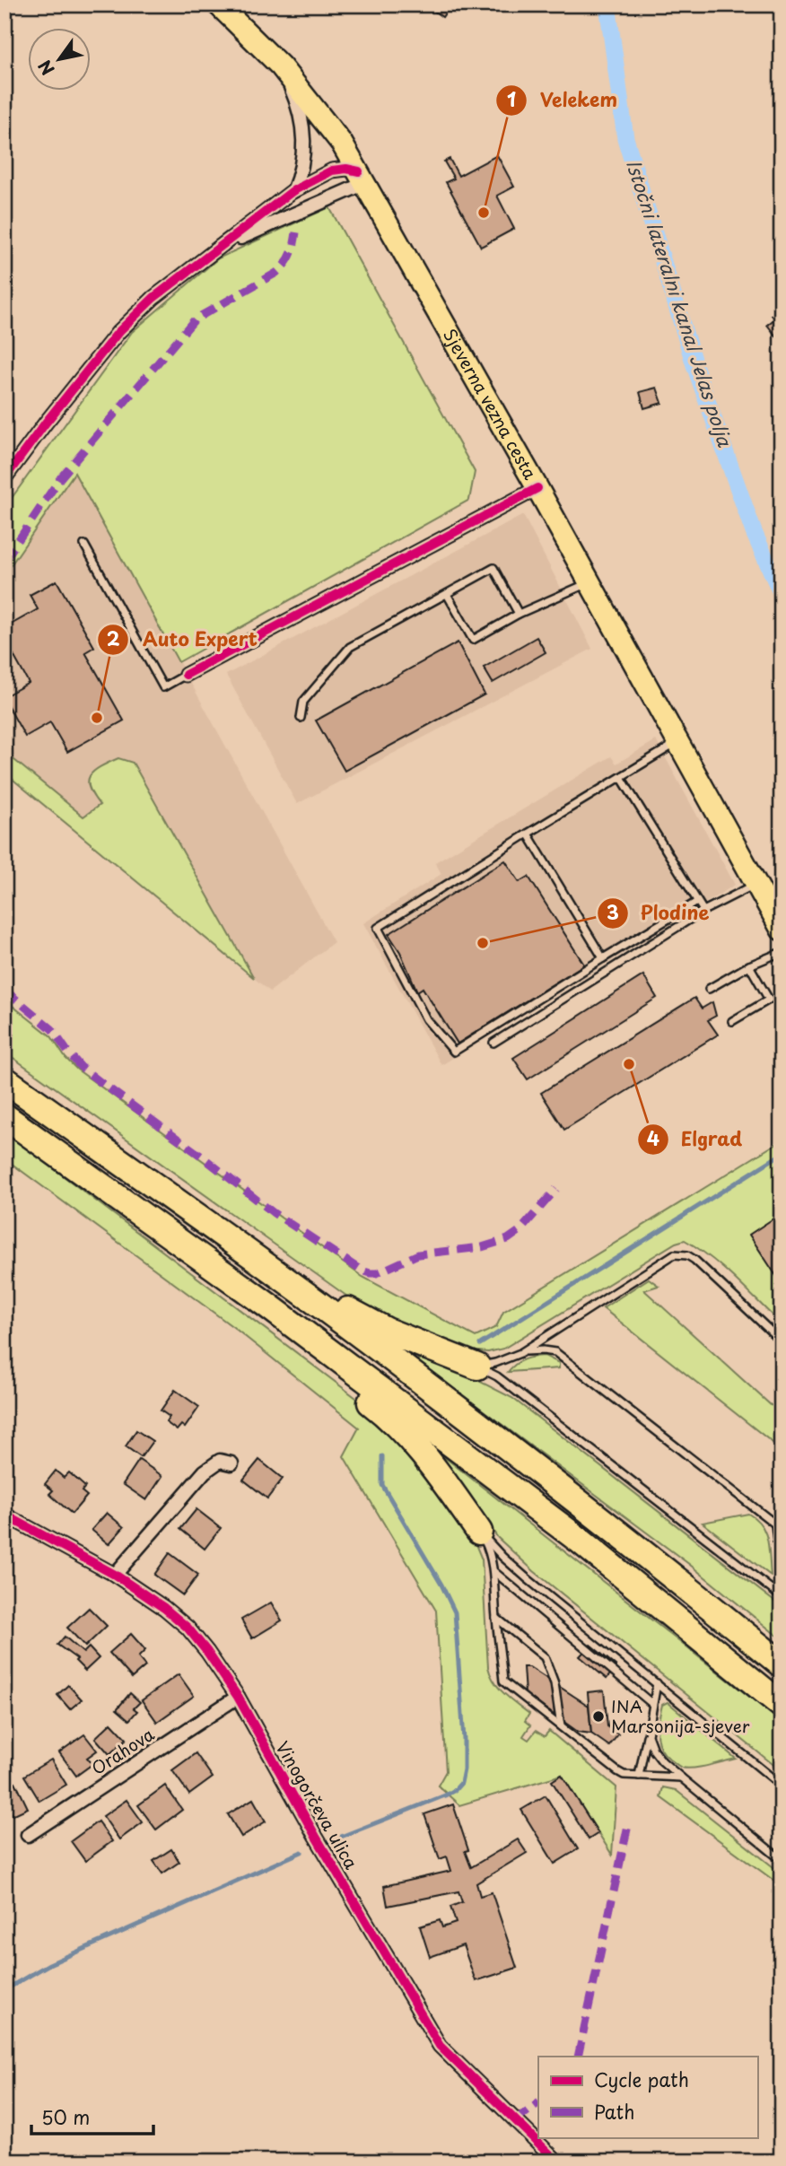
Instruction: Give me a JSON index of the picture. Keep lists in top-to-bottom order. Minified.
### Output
{"streets":{"main road":["Sjeverna vezna cesta"],"street":["Orahova","Vinogorčeva ulica"]},"crossings":[["Orahova","Vinogorčeva ulica"]],"water":["Istočni lateralni kanal Jelas polja"],"places":["Velekem","Auto Expert","Plodine","Elgrad","INA Marsonija-sjever"],"legend":["Cycle path","Path"],"scale_bar":"50 m","north":"bottom left"}
